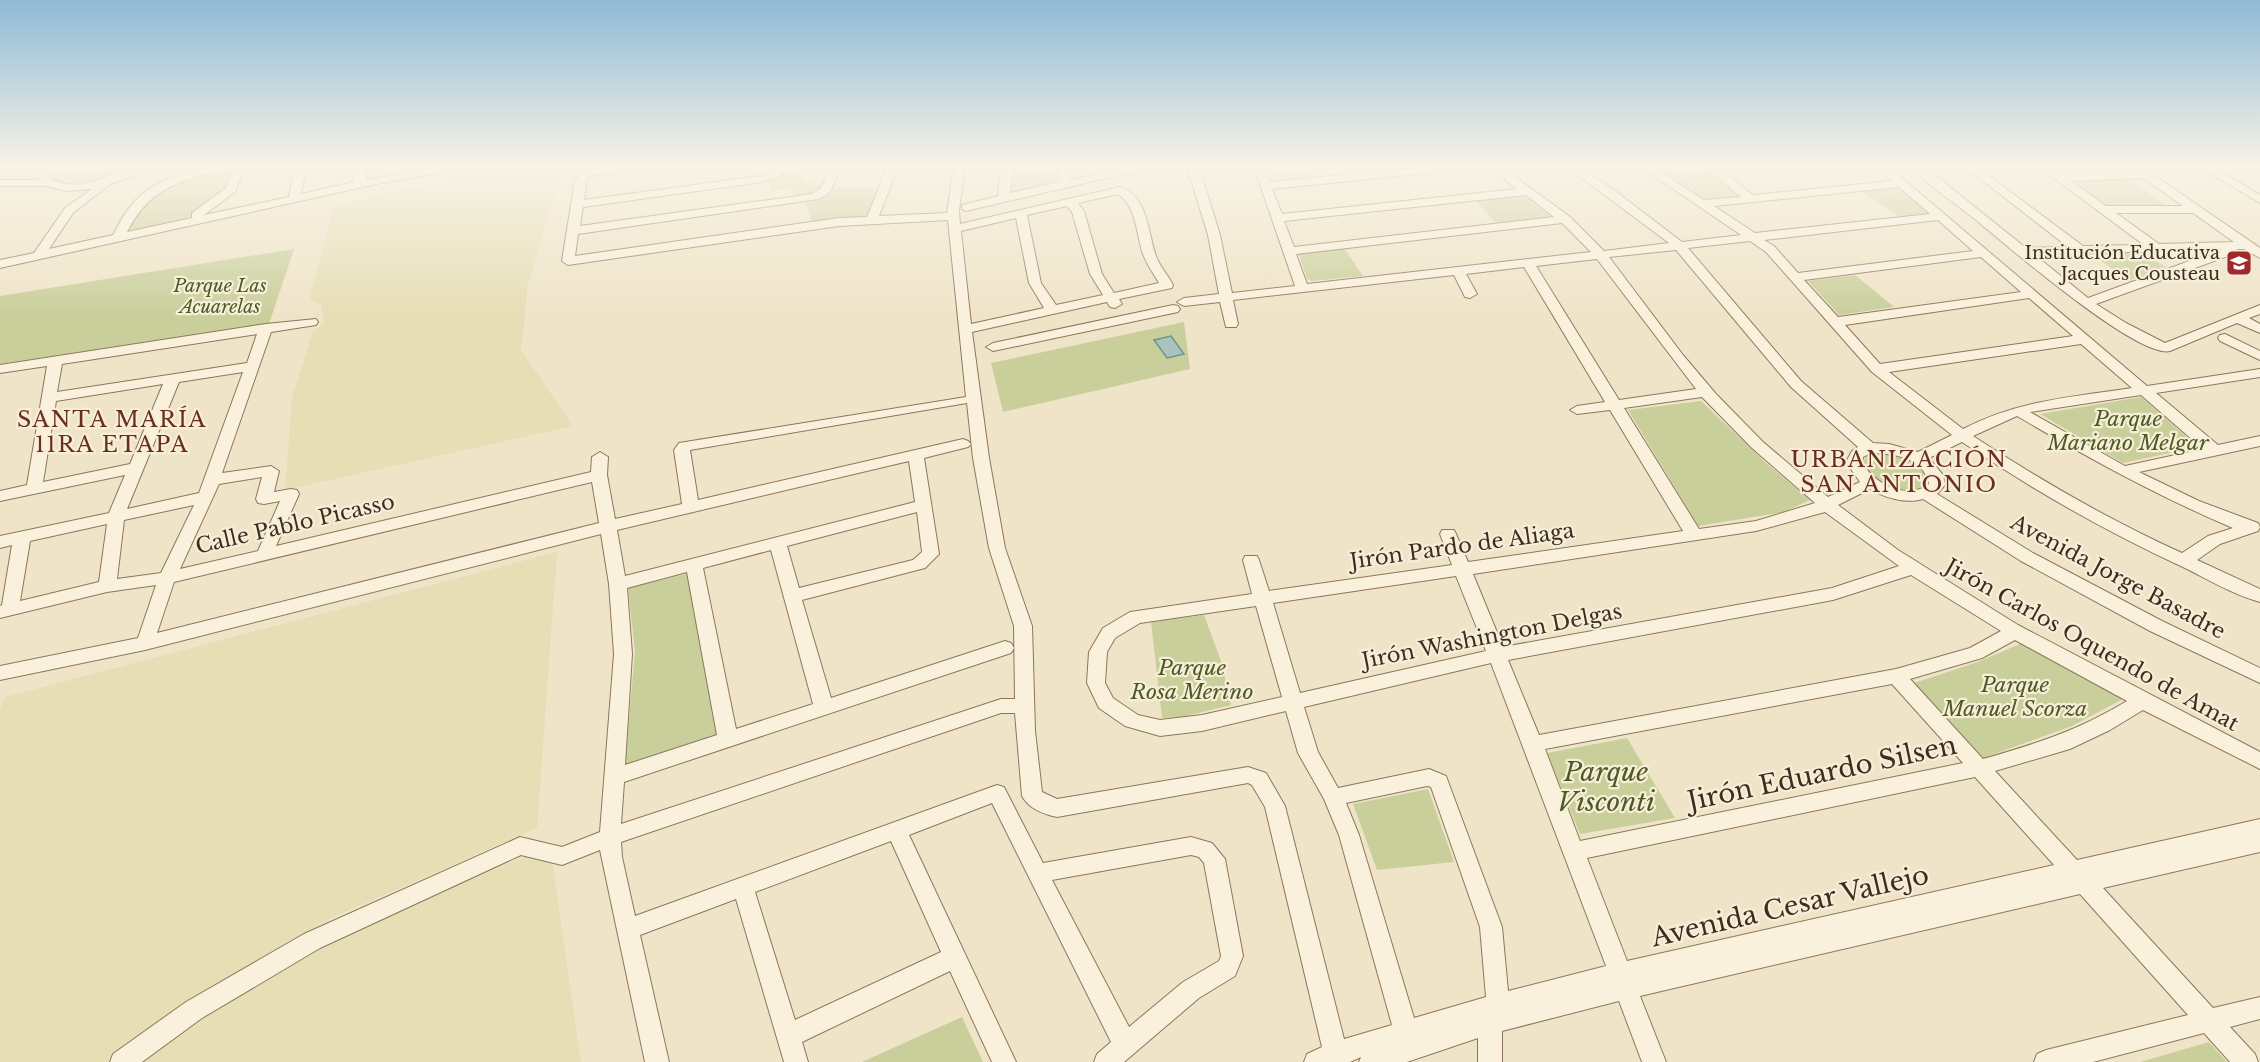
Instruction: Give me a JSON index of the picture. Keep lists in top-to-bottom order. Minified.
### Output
{"streets":{"street":["Calle Pablo Picasso","Jirón Pardo de Aliaga","Avenida Jorge Basadre","Jirón Washington Delgas","Jirón Carlos Oquendo de Amat","Jirón Eduardo Silsen","Avenida Cesar Vallejo"]},"crossings":[["Jirón Pardo de Aliaga","Jirón Washington Delgas"],["Jirón Pardo de Aliaga","Jirón Carlos Oquendo de Amat"],["Jirón Washington Delgas","Jirón Carlos Oquendo de Amat"],["Jirón Carlos Oquendo de Amat","Jirón Eduardo Silsen"]],"districts":["SANTA MARÍA 11RA ETAPA","URBANIZACIÓN SAN ANTONIO"],"parks":["Parque Las Acuarelas","Parque Mariano Melgar","Parque Rosa Merino","Parque Manuel Scorza","Parque Visconti"],"places":{"school or university":["Institución Educativa Jacques Cousteau"]}}
